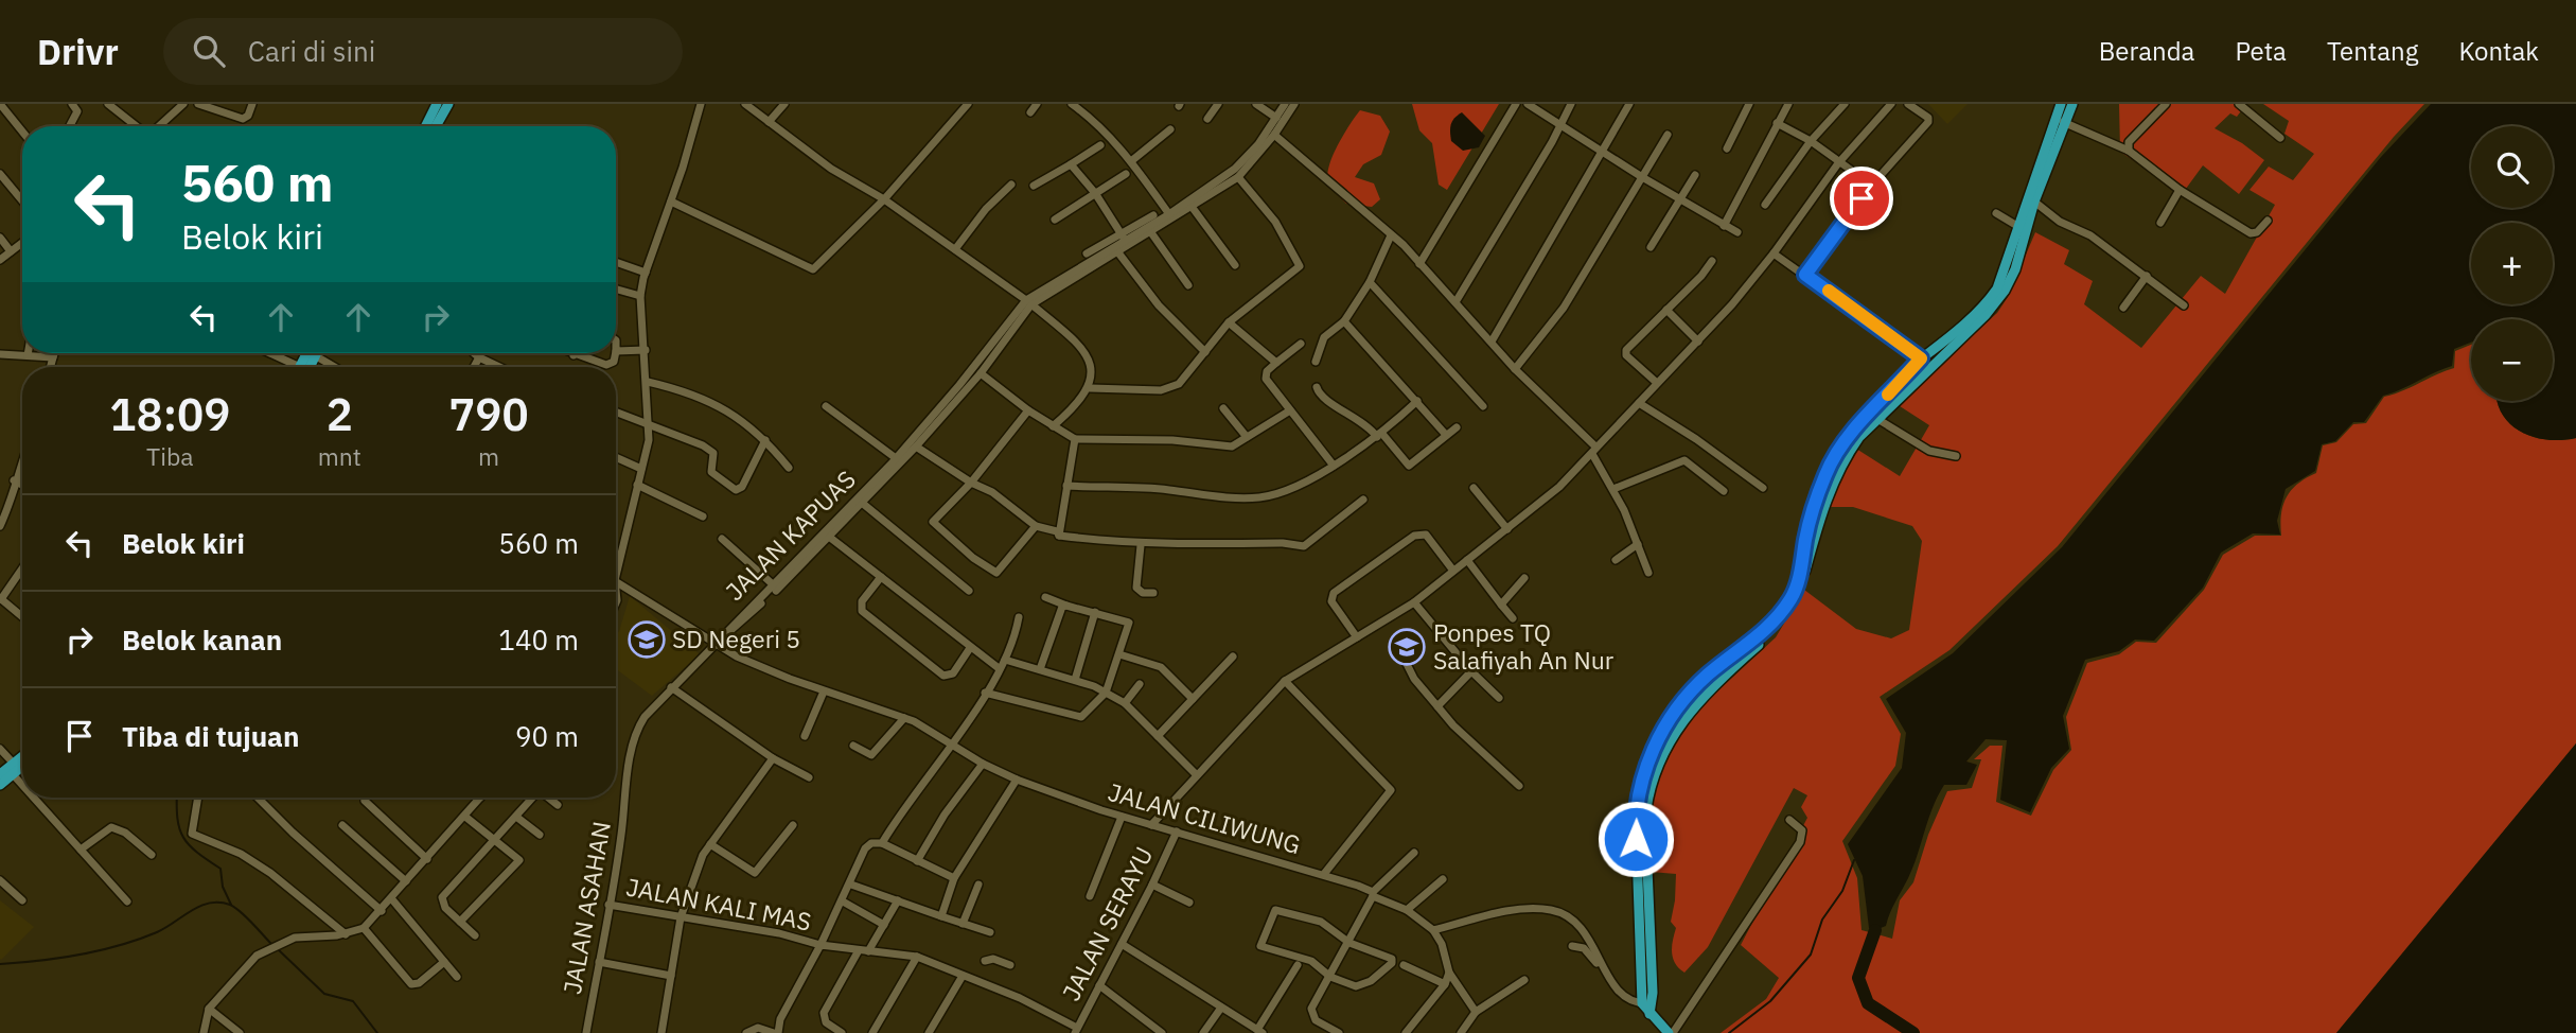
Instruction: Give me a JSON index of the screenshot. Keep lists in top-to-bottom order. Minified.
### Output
{"streets":{"street":["JALAN KAPUAS","JALAN CILIWUNG","JALAN KALI MAS","JALAN ASAHAN","JALAN SERAYU"]},"crossings":[["JALAN KAPUAS","JALAN CILIWUNG"],["JALAN KAPUAS","JALAN ASAHAN"],["JALAN CILIWUNG","JALAN ASAHAN"],["JALAN CILIWUNG","JALAN SERAYU"],["JALAN KALI MAS","JALAN ASAHAN"],["JALAN KALI MAS","JALAN SERAYU"]],"places":{"school or university":["SD Negeri 5","Ponpes TQ Salafiyah An Nur"]},"page":{"header":"Drivr","search":"Cari di sini","nav":["Beranda","Peta","Tentang","Kontak"],"map_buttons":["+","−"],"turn":["560 m","Belok kiri"],"eta":["18:09","Tiba","2","mnt","790","m"],"list":[{"name":"Belok kiri","value":"560 m"},{"name":"Belok kanan","value":"140 m"},{"name":"Tiba di tujuan","value":"90 m"}]}}
